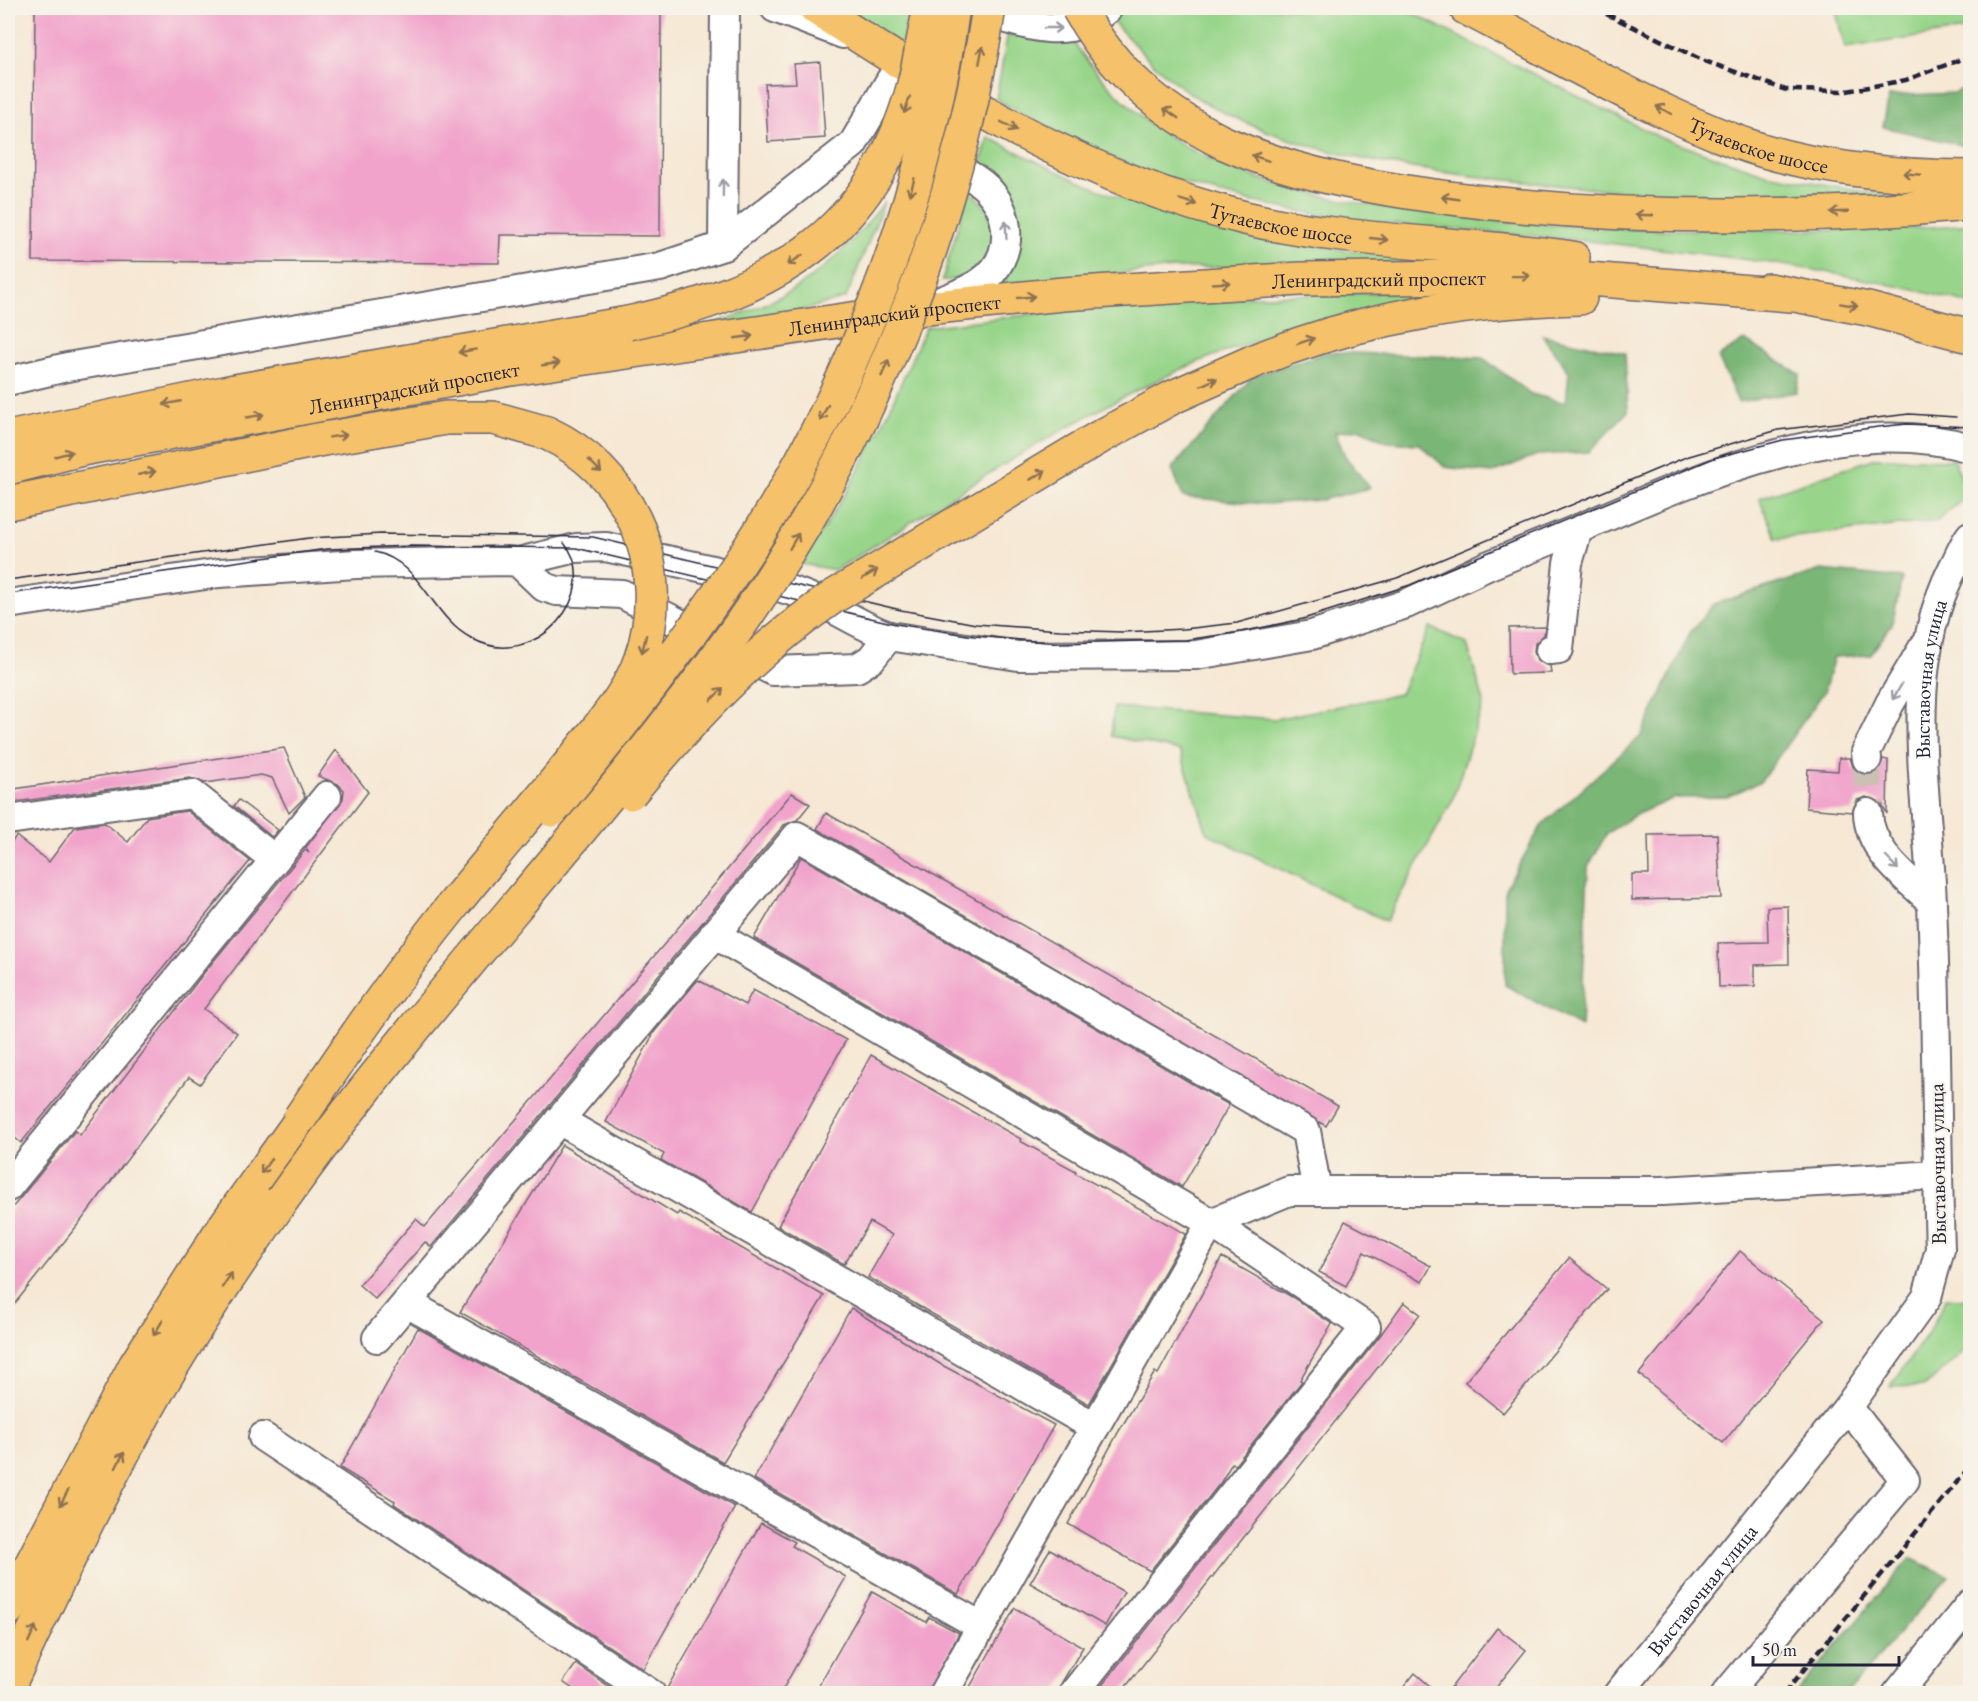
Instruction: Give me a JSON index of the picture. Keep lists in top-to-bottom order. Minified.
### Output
{"streets":{"main road":["Тутаевское шоссе","Ленинградский проспект"],"street":["Выставочная улица"]},"crossings":[["Тутаевское шоссе","Ленинградский проспект"]],"scale_bar":"50 m"}
